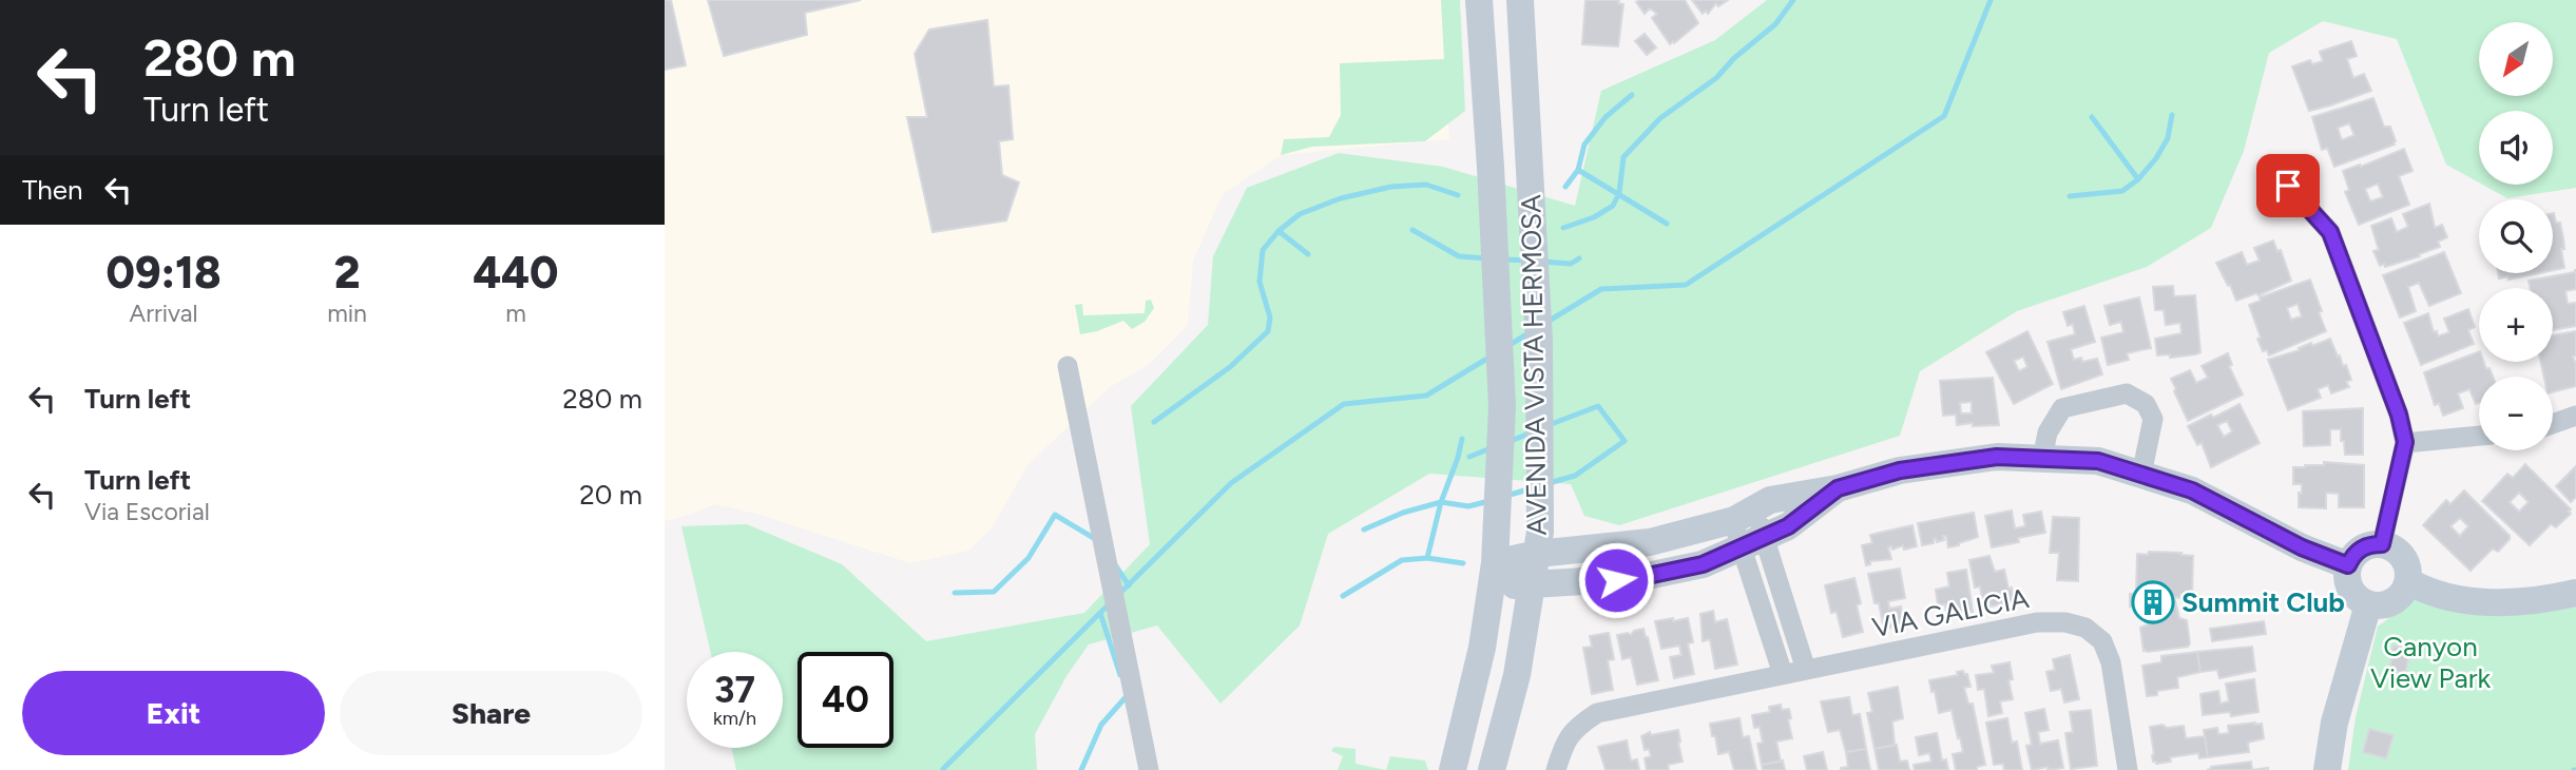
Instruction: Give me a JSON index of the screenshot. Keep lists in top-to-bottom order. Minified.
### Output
{"streets":{"street":["AVENIDA VISTA HERMOSA","VIA GALICIA"]},"parks":["Canyon View Park"],"places":{"building":["Summit Club"]},"north":"bottom left","page":{"turn":["280 m","Turn left"],"map_buttons":["+","−"],"then":"Then","eta":["09:18","Arrival","2","min","440","m"],"list":[{"name":"Turn left","value":"280 m"},{"name":"Turn left","note":"Via Escorial","value":"20 m"}],"speed":"37 km/h","limit":"40","buttons":["Exit","Share"]}}
